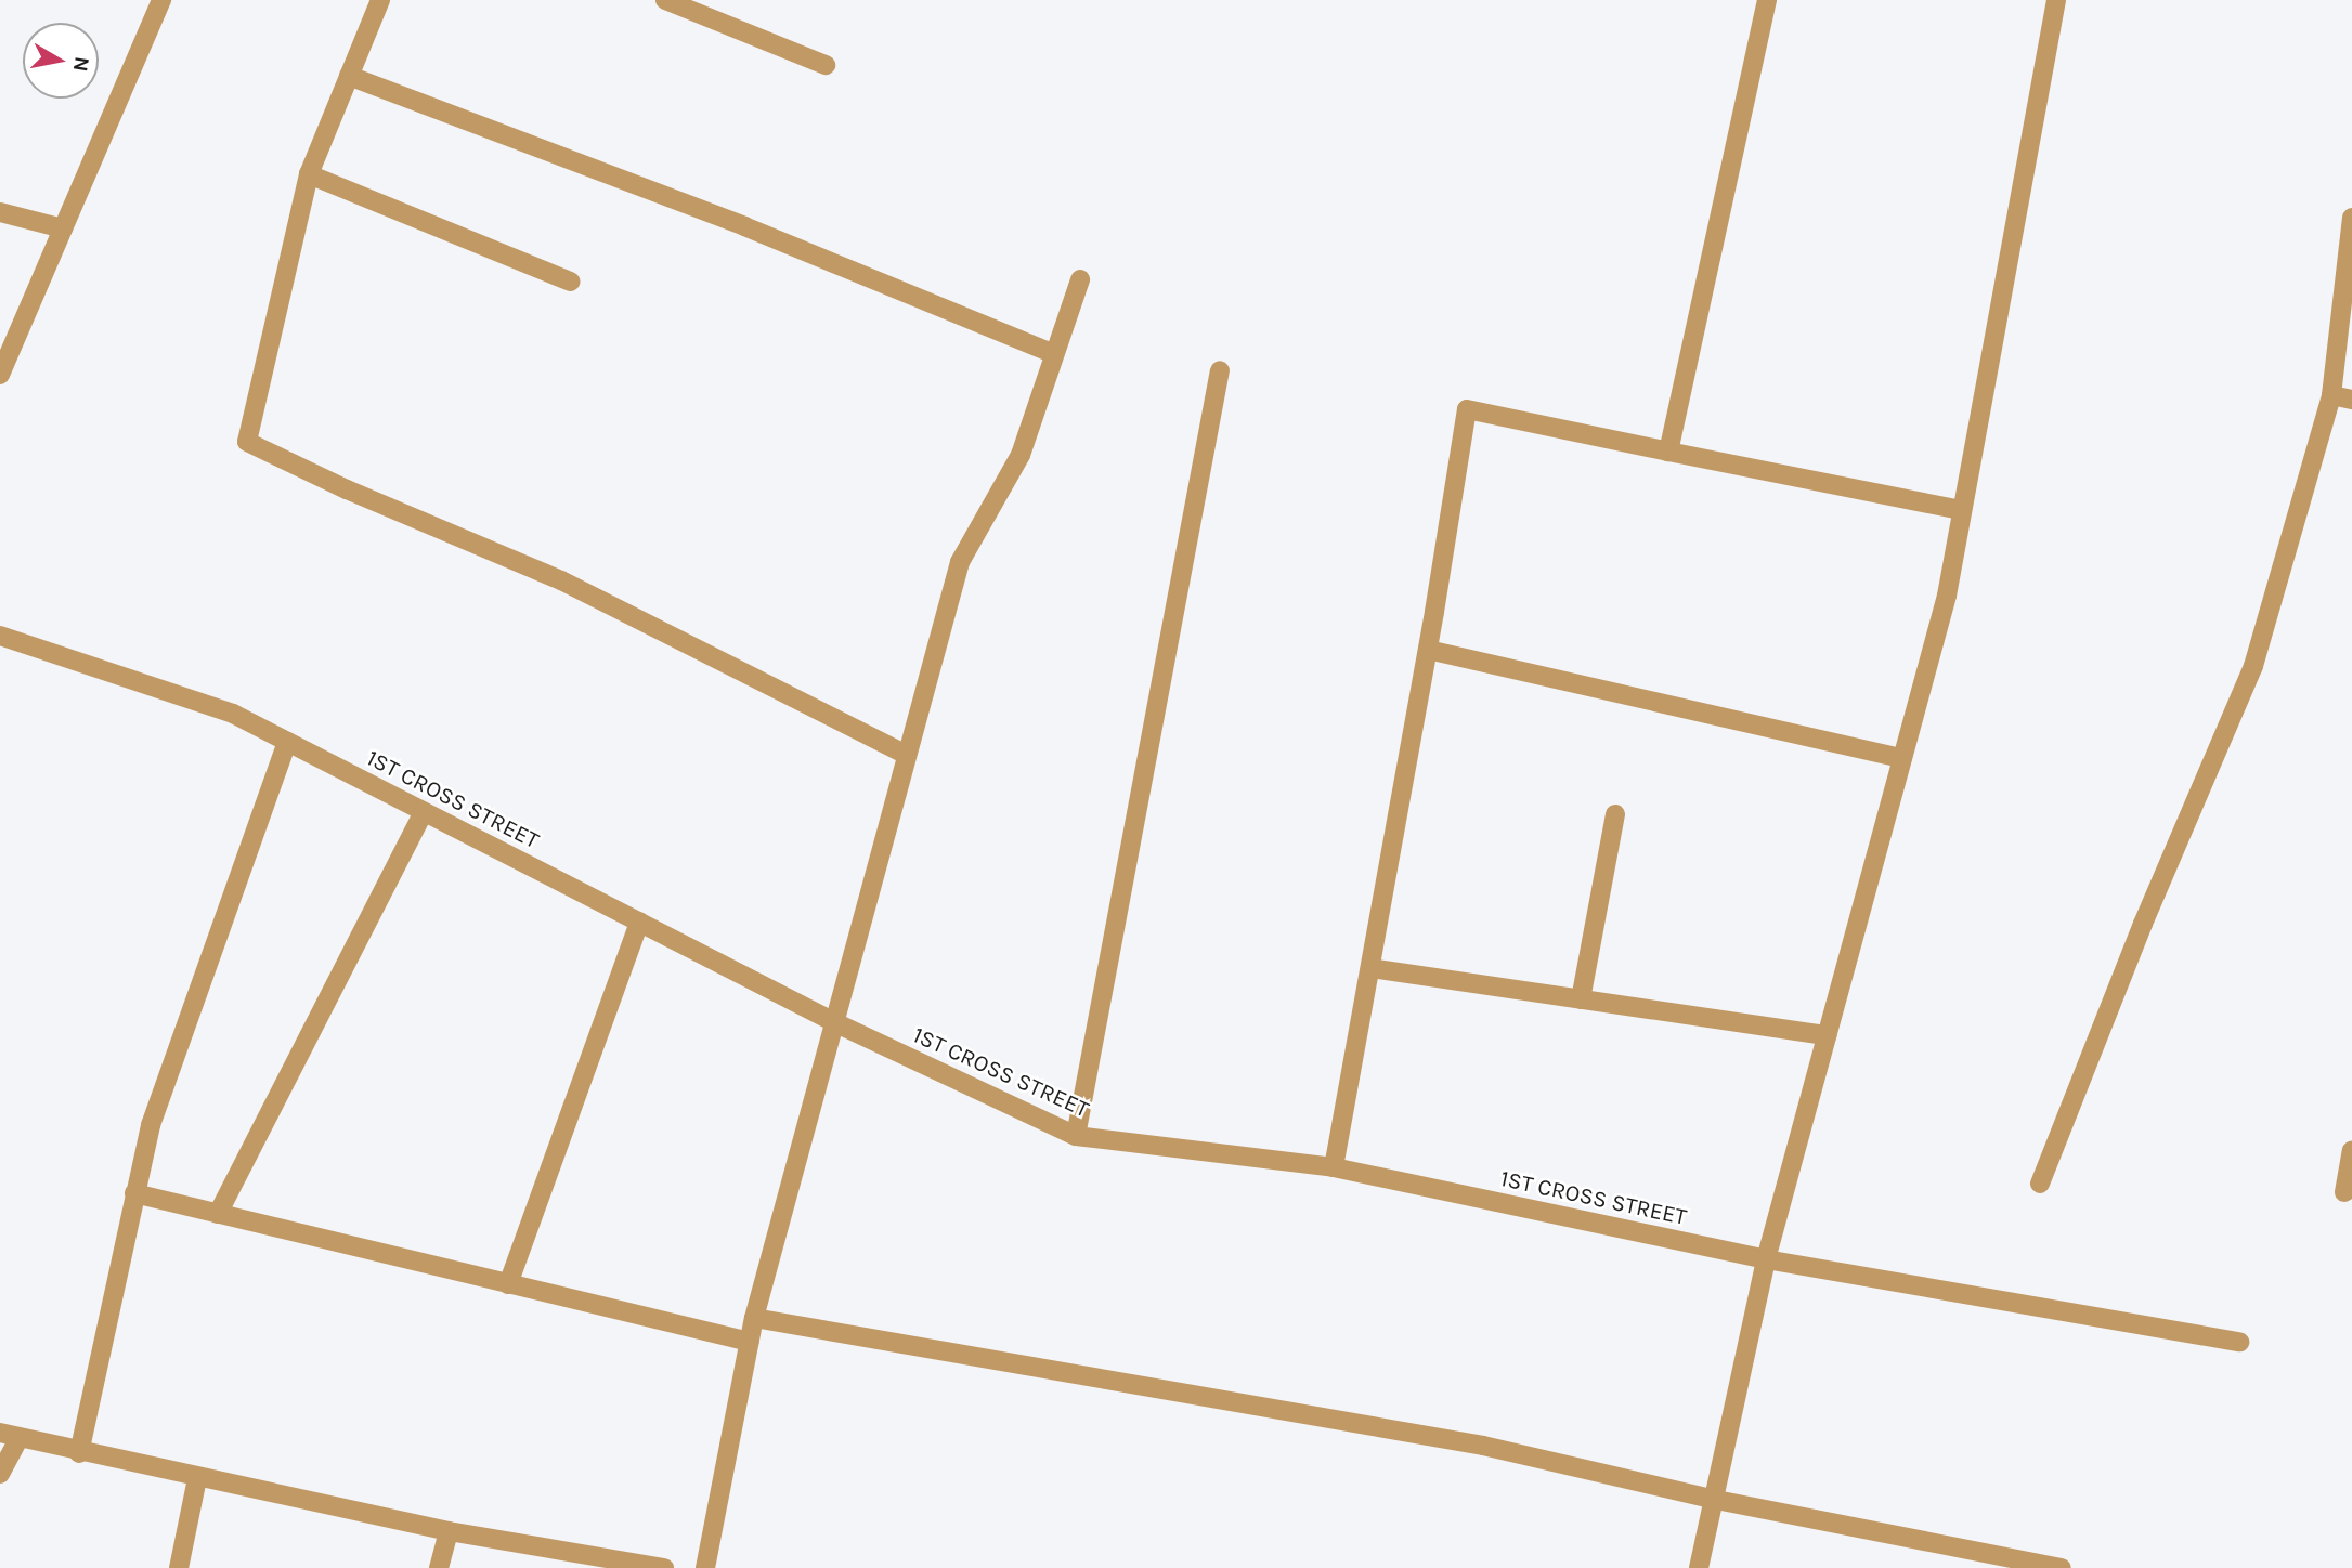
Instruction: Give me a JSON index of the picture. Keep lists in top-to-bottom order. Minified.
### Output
{"streets":{"street":["1ST CROSS STREET"]},"north":"right"}
